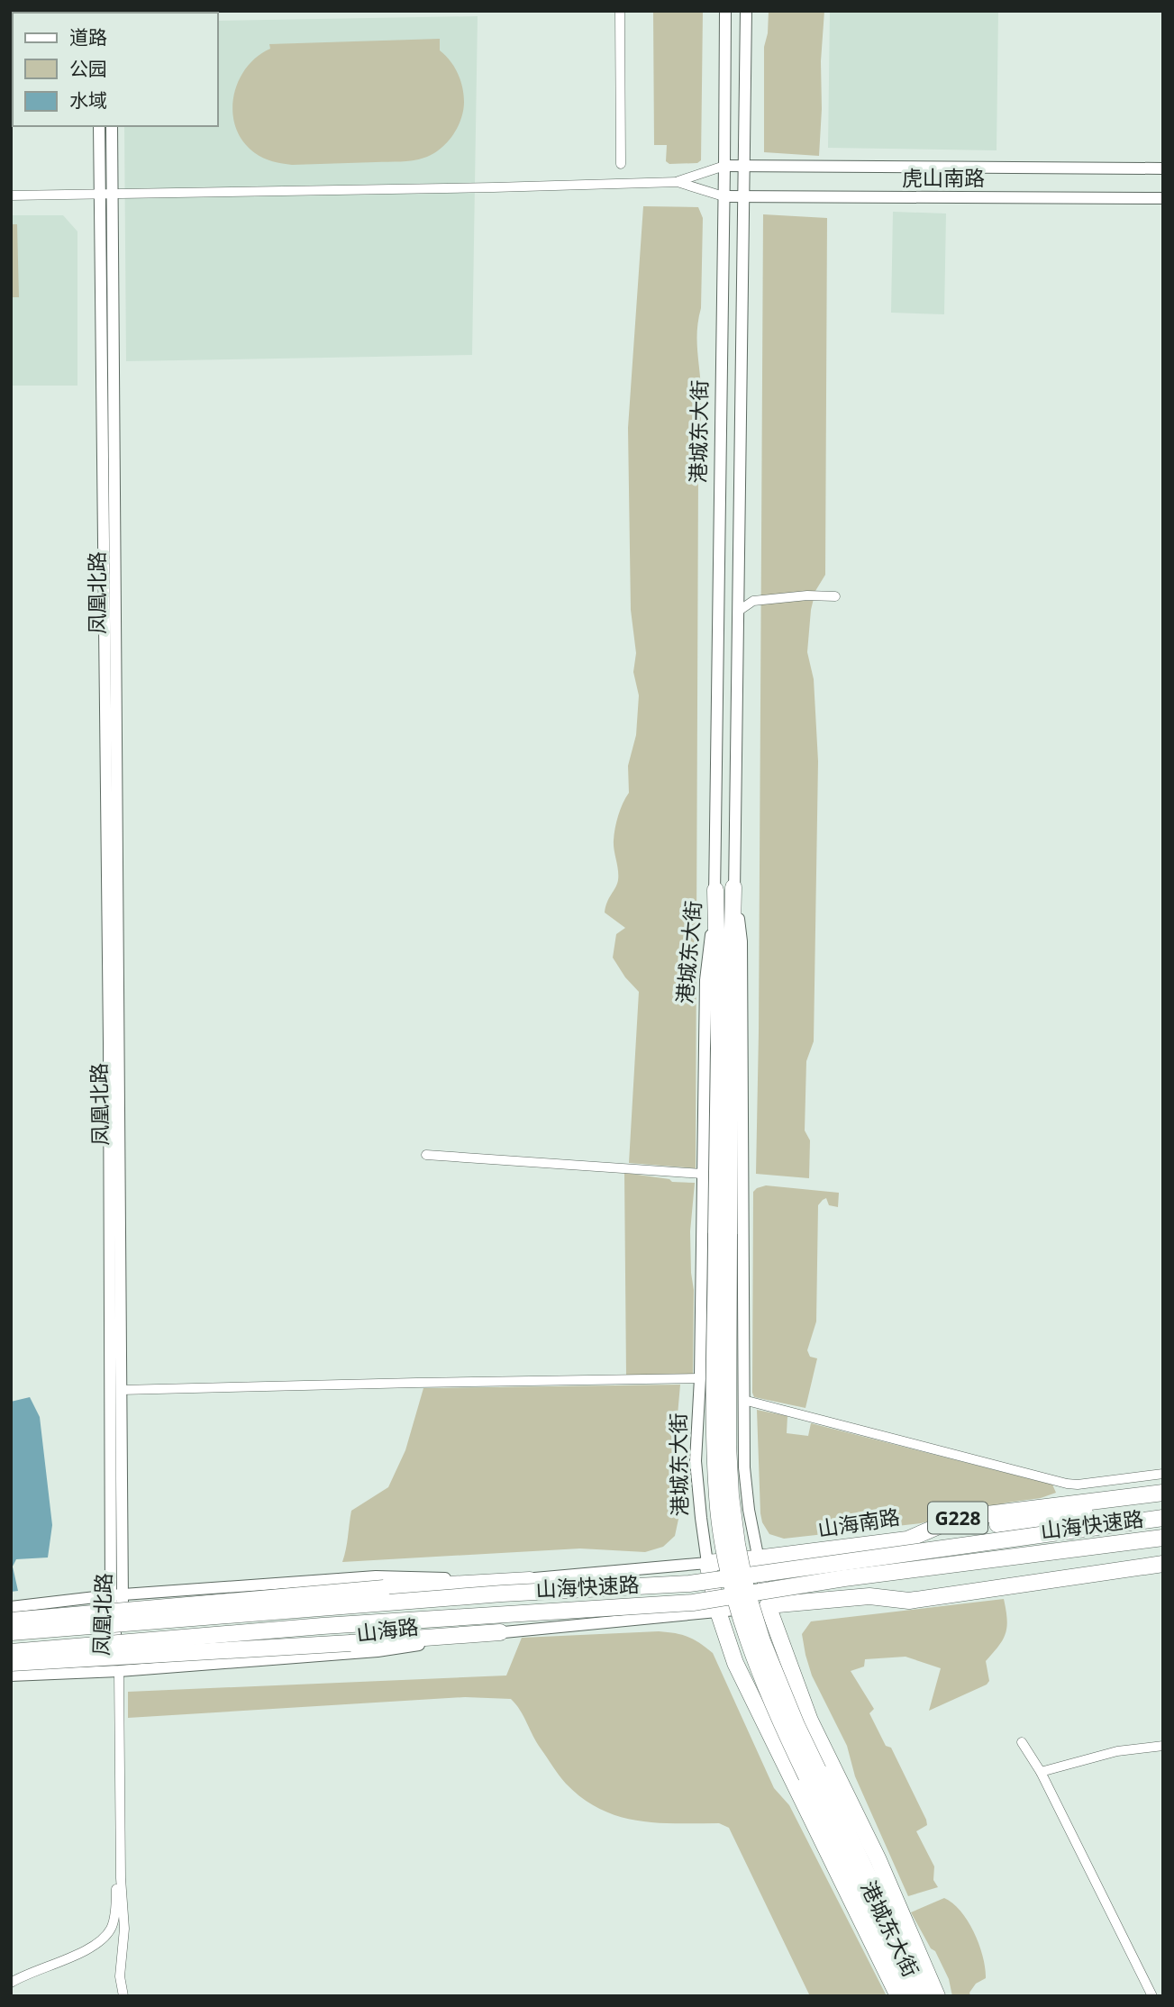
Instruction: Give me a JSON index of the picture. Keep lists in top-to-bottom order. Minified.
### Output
{"streets":{"highway":["港城东大街","G228","山海南路","山海快速路"],"main road":["虎山南路","凤凰北路","山海路"]},"crossings":[["虎山南路","港城东大街"],["港城东大街","山海南路"],["港城东大街","山海路"],["凤凰北路","山海路"]],"legend":["道路","公园","水域"]}
